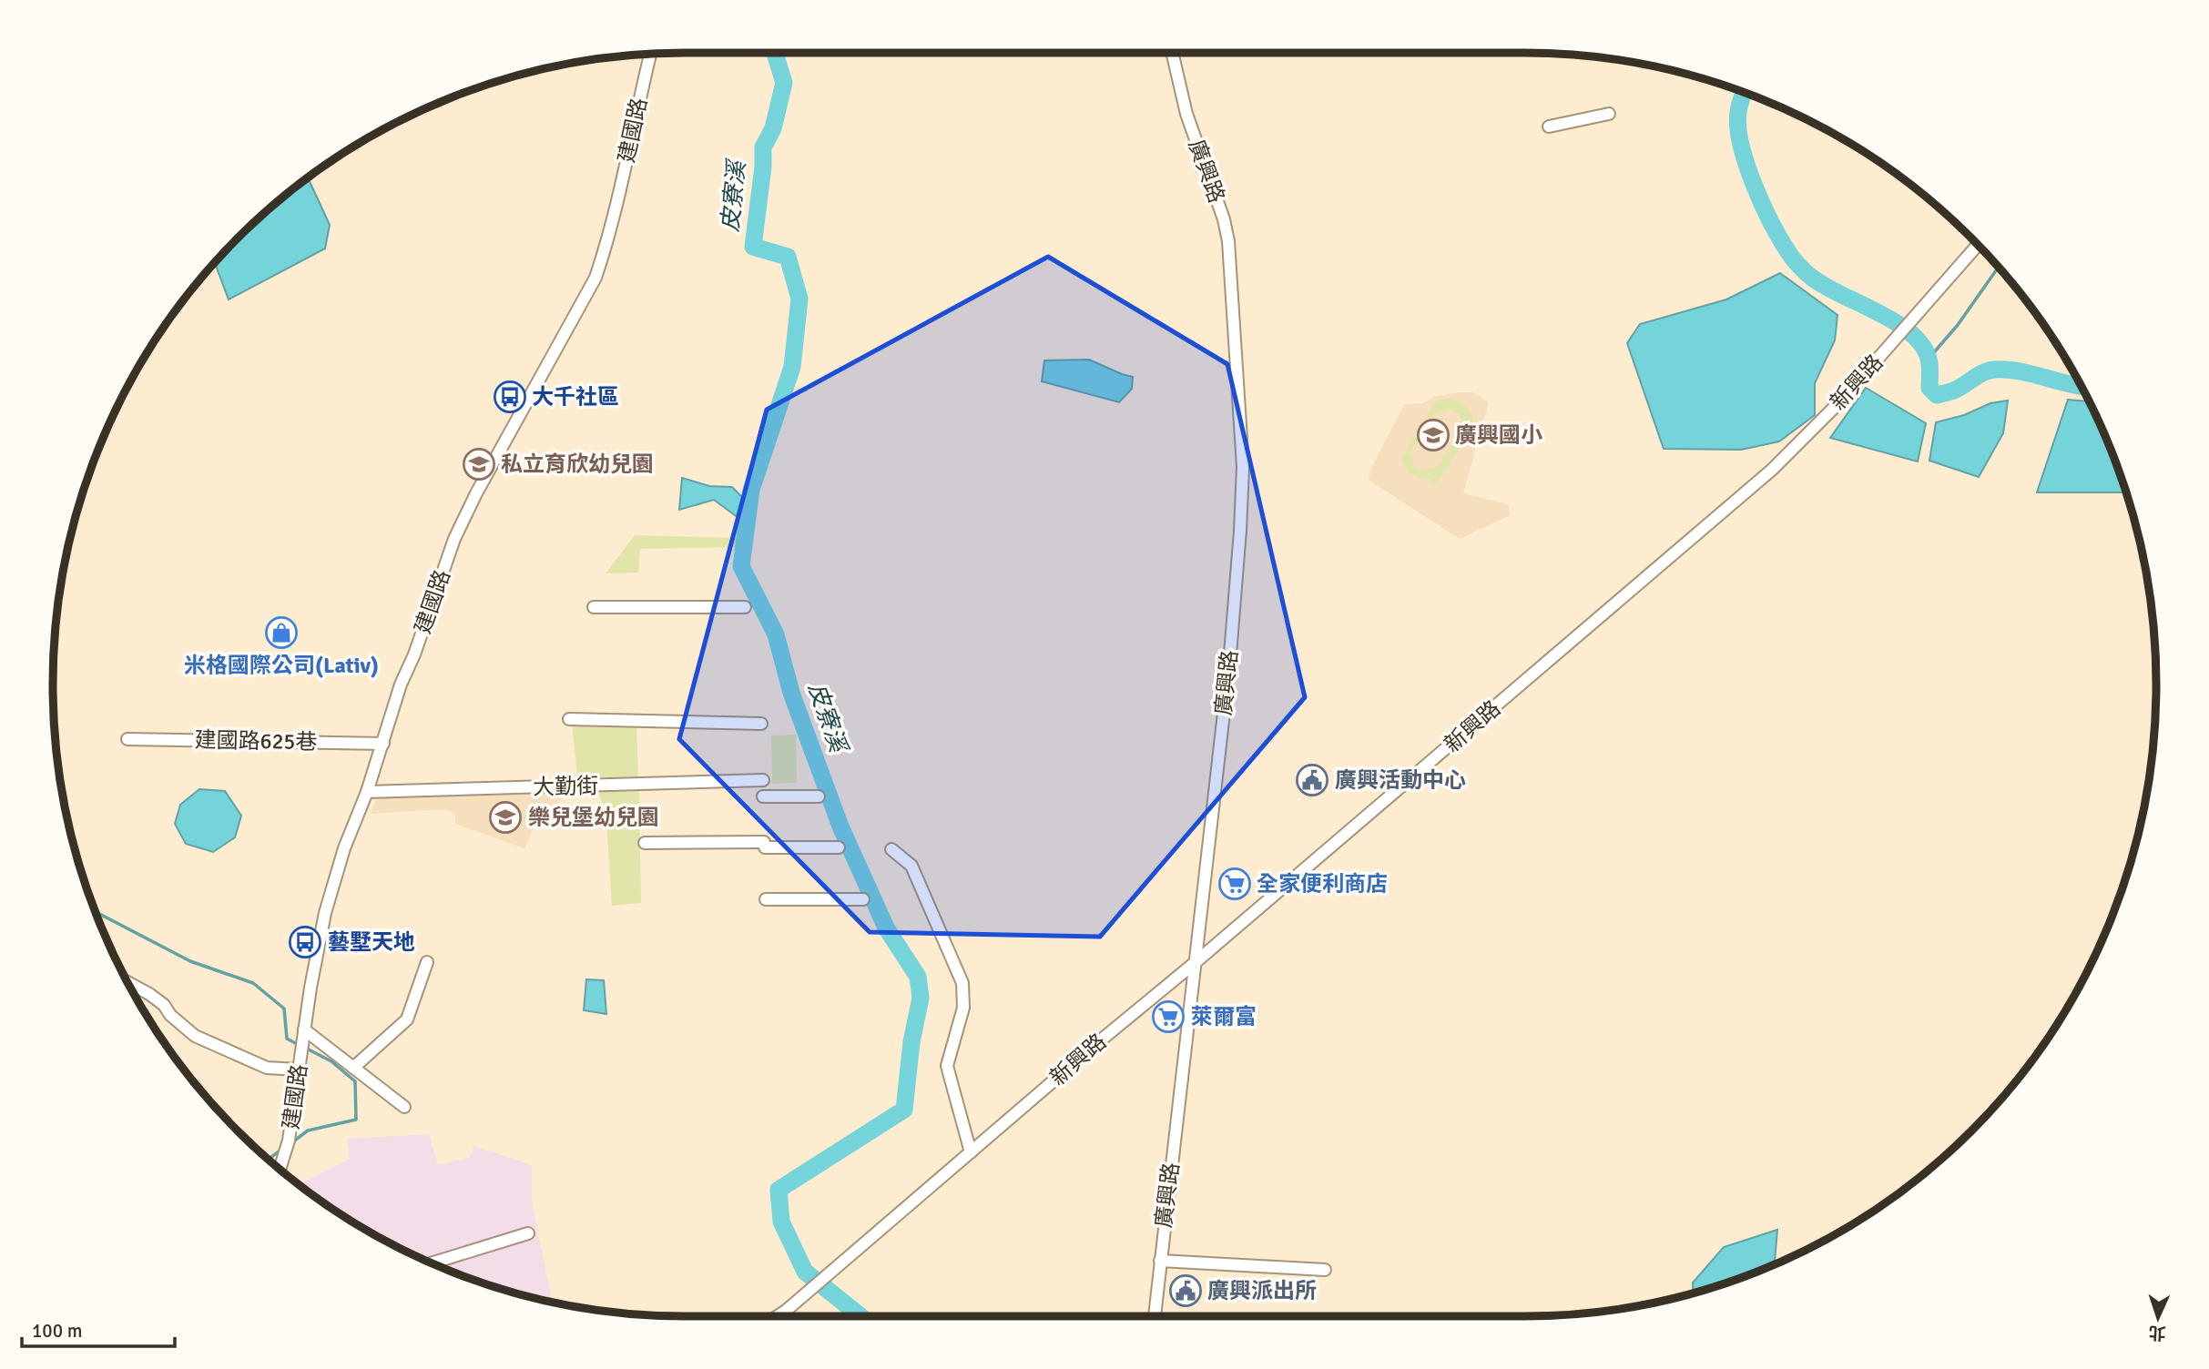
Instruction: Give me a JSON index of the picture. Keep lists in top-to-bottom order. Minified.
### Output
{"streets":{"street":["建國路","廣興路","新興路","建國路625巷","大勤街"]},"crossings":[["建國路","建國路625巷"],["建國路","大勤街"],["廣興路","新興路"]],"water":["皮寮溪"],"places":{"bus stop":["大千社區","藝墅天地"],"school or university":["廣興國小","私立育欣幼兒園","樂兒堡幼兒園"],"shop":["米格國際公司(Lativ)"],"public building":["廣興活動中心","廣興派出所"],"supermarket":["全家便利商店","萊爾富"]},"scale_bar":"100 m","north":"bottom"}
